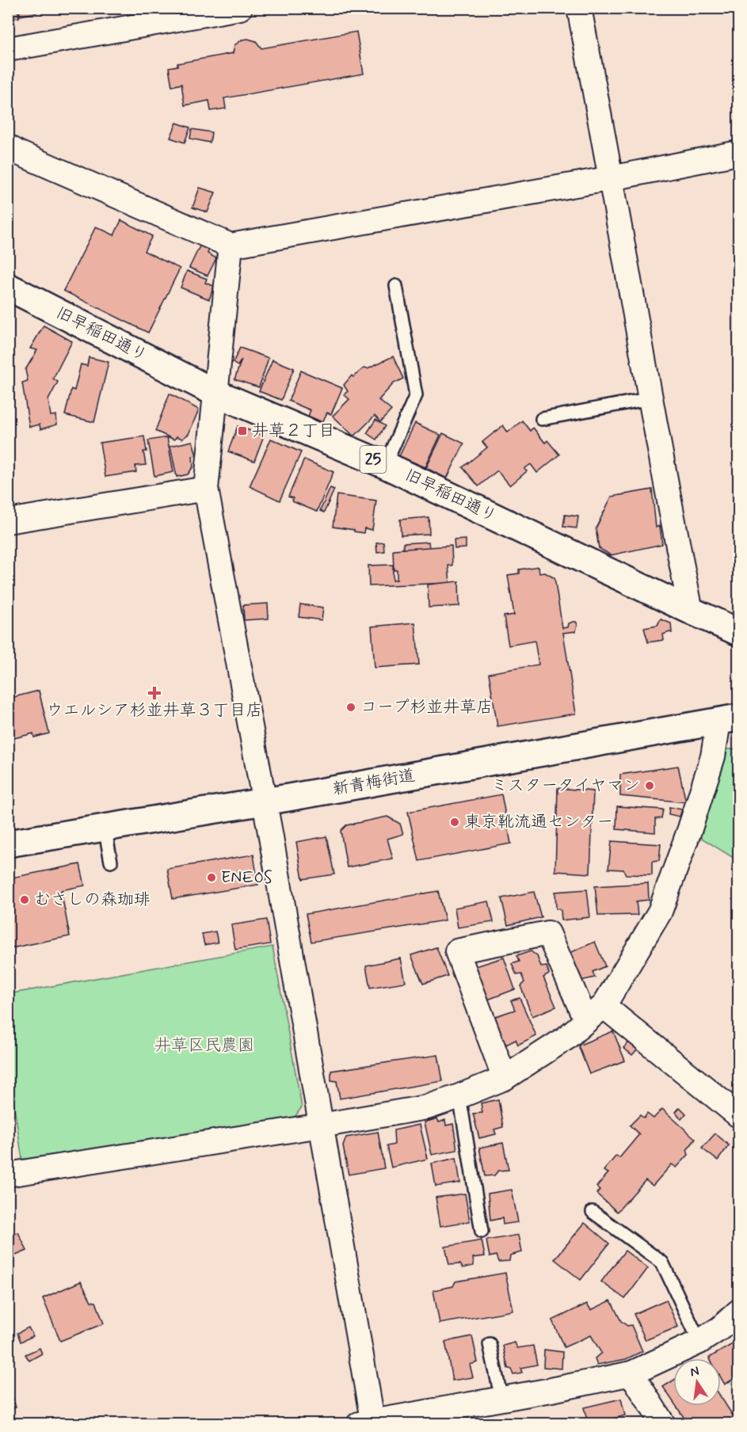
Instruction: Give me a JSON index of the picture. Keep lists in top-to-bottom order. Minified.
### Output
{"streets":{"main road":["旧早稲田通り","25","新青梅街道"]},"parks":["井草区民農園"],"places":{"transit":["井草２丁目"],"health":["ウエルシア杉並井草３丁目店"],"other":["コープ杉並井草店","ミスタータイヤマン","東京靴流通センター","ENEOS","むさしの森珈琲"]},"north":"top"}
